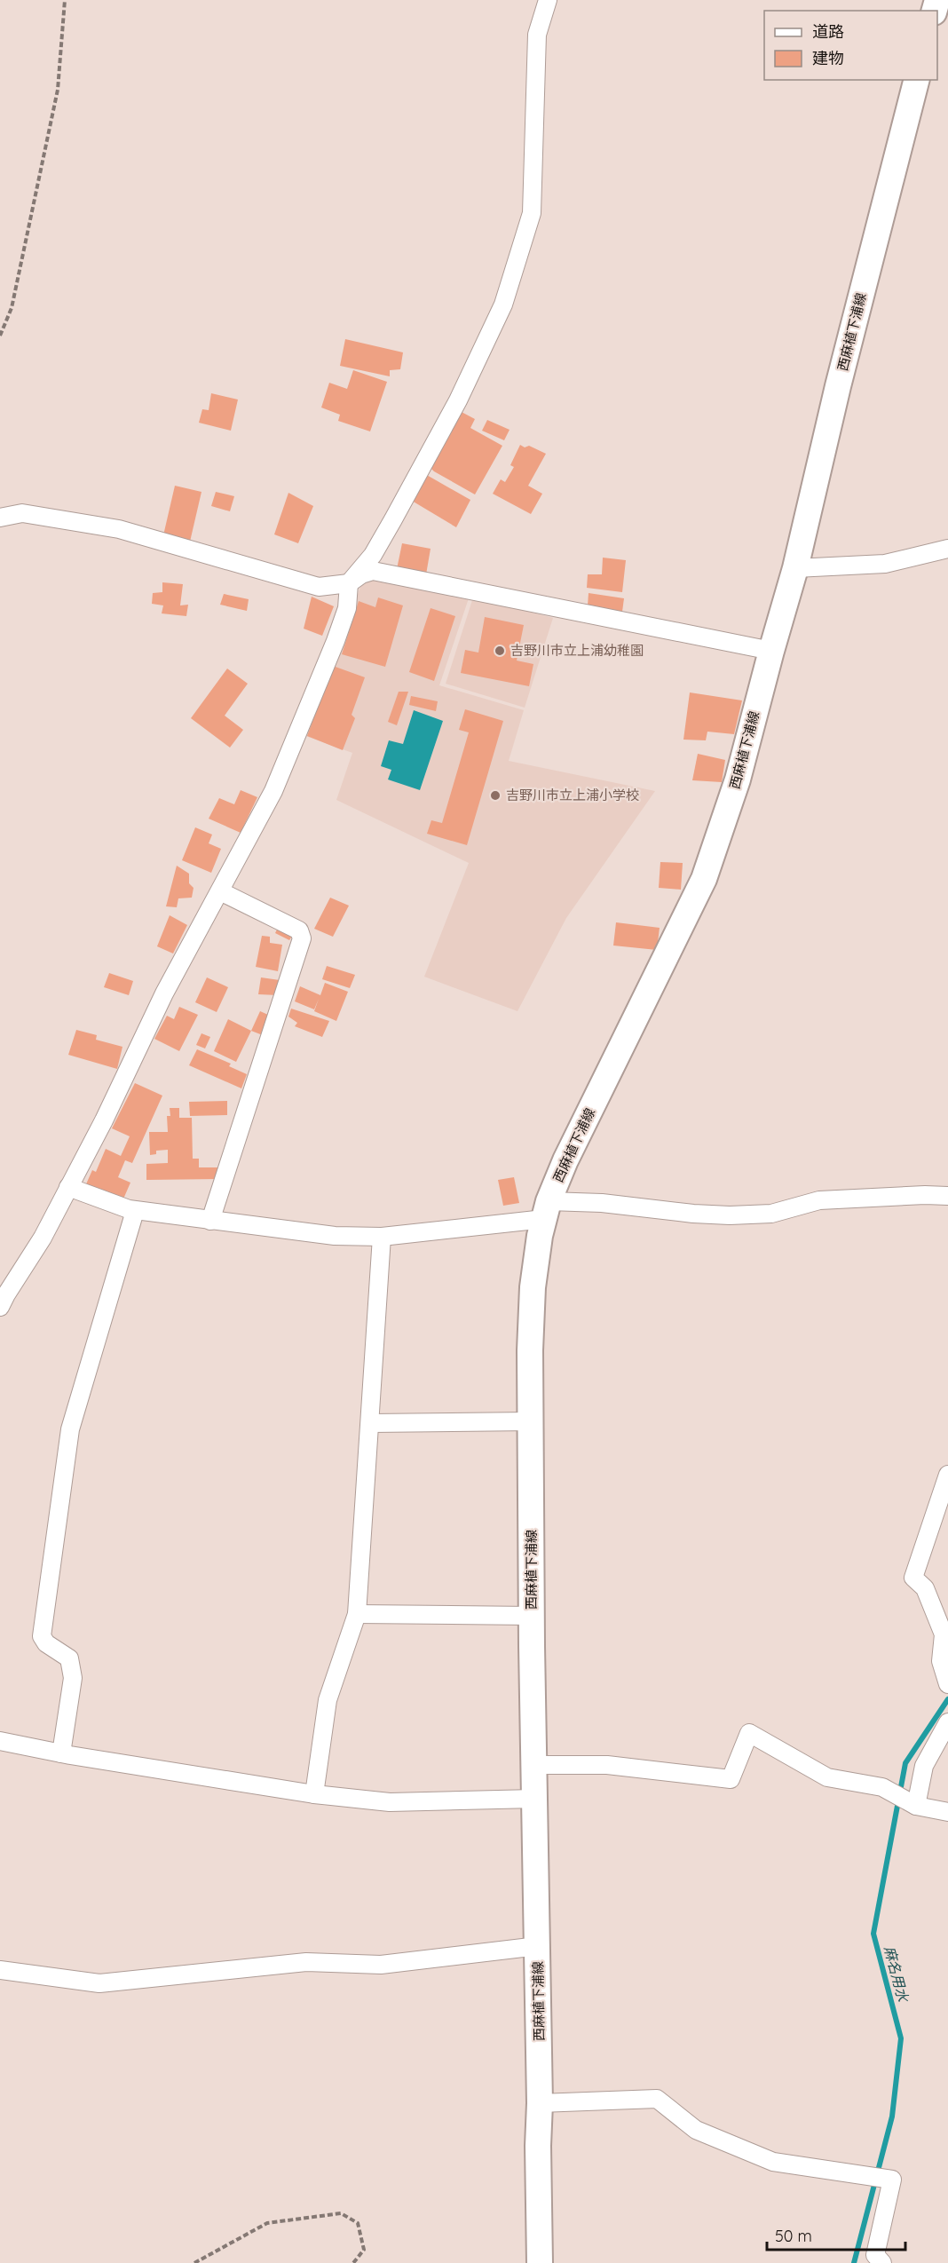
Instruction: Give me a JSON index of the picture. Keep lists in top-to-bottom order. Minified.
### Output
{"streets":{"main road":["西麻植下浦線"]},"water":["麻名用水"],"places":["吉野川市立上浦幼稚園","吉野川市立上浦小学校"],"legend":["道路","建物"],"scale_bar":"50 m"}
